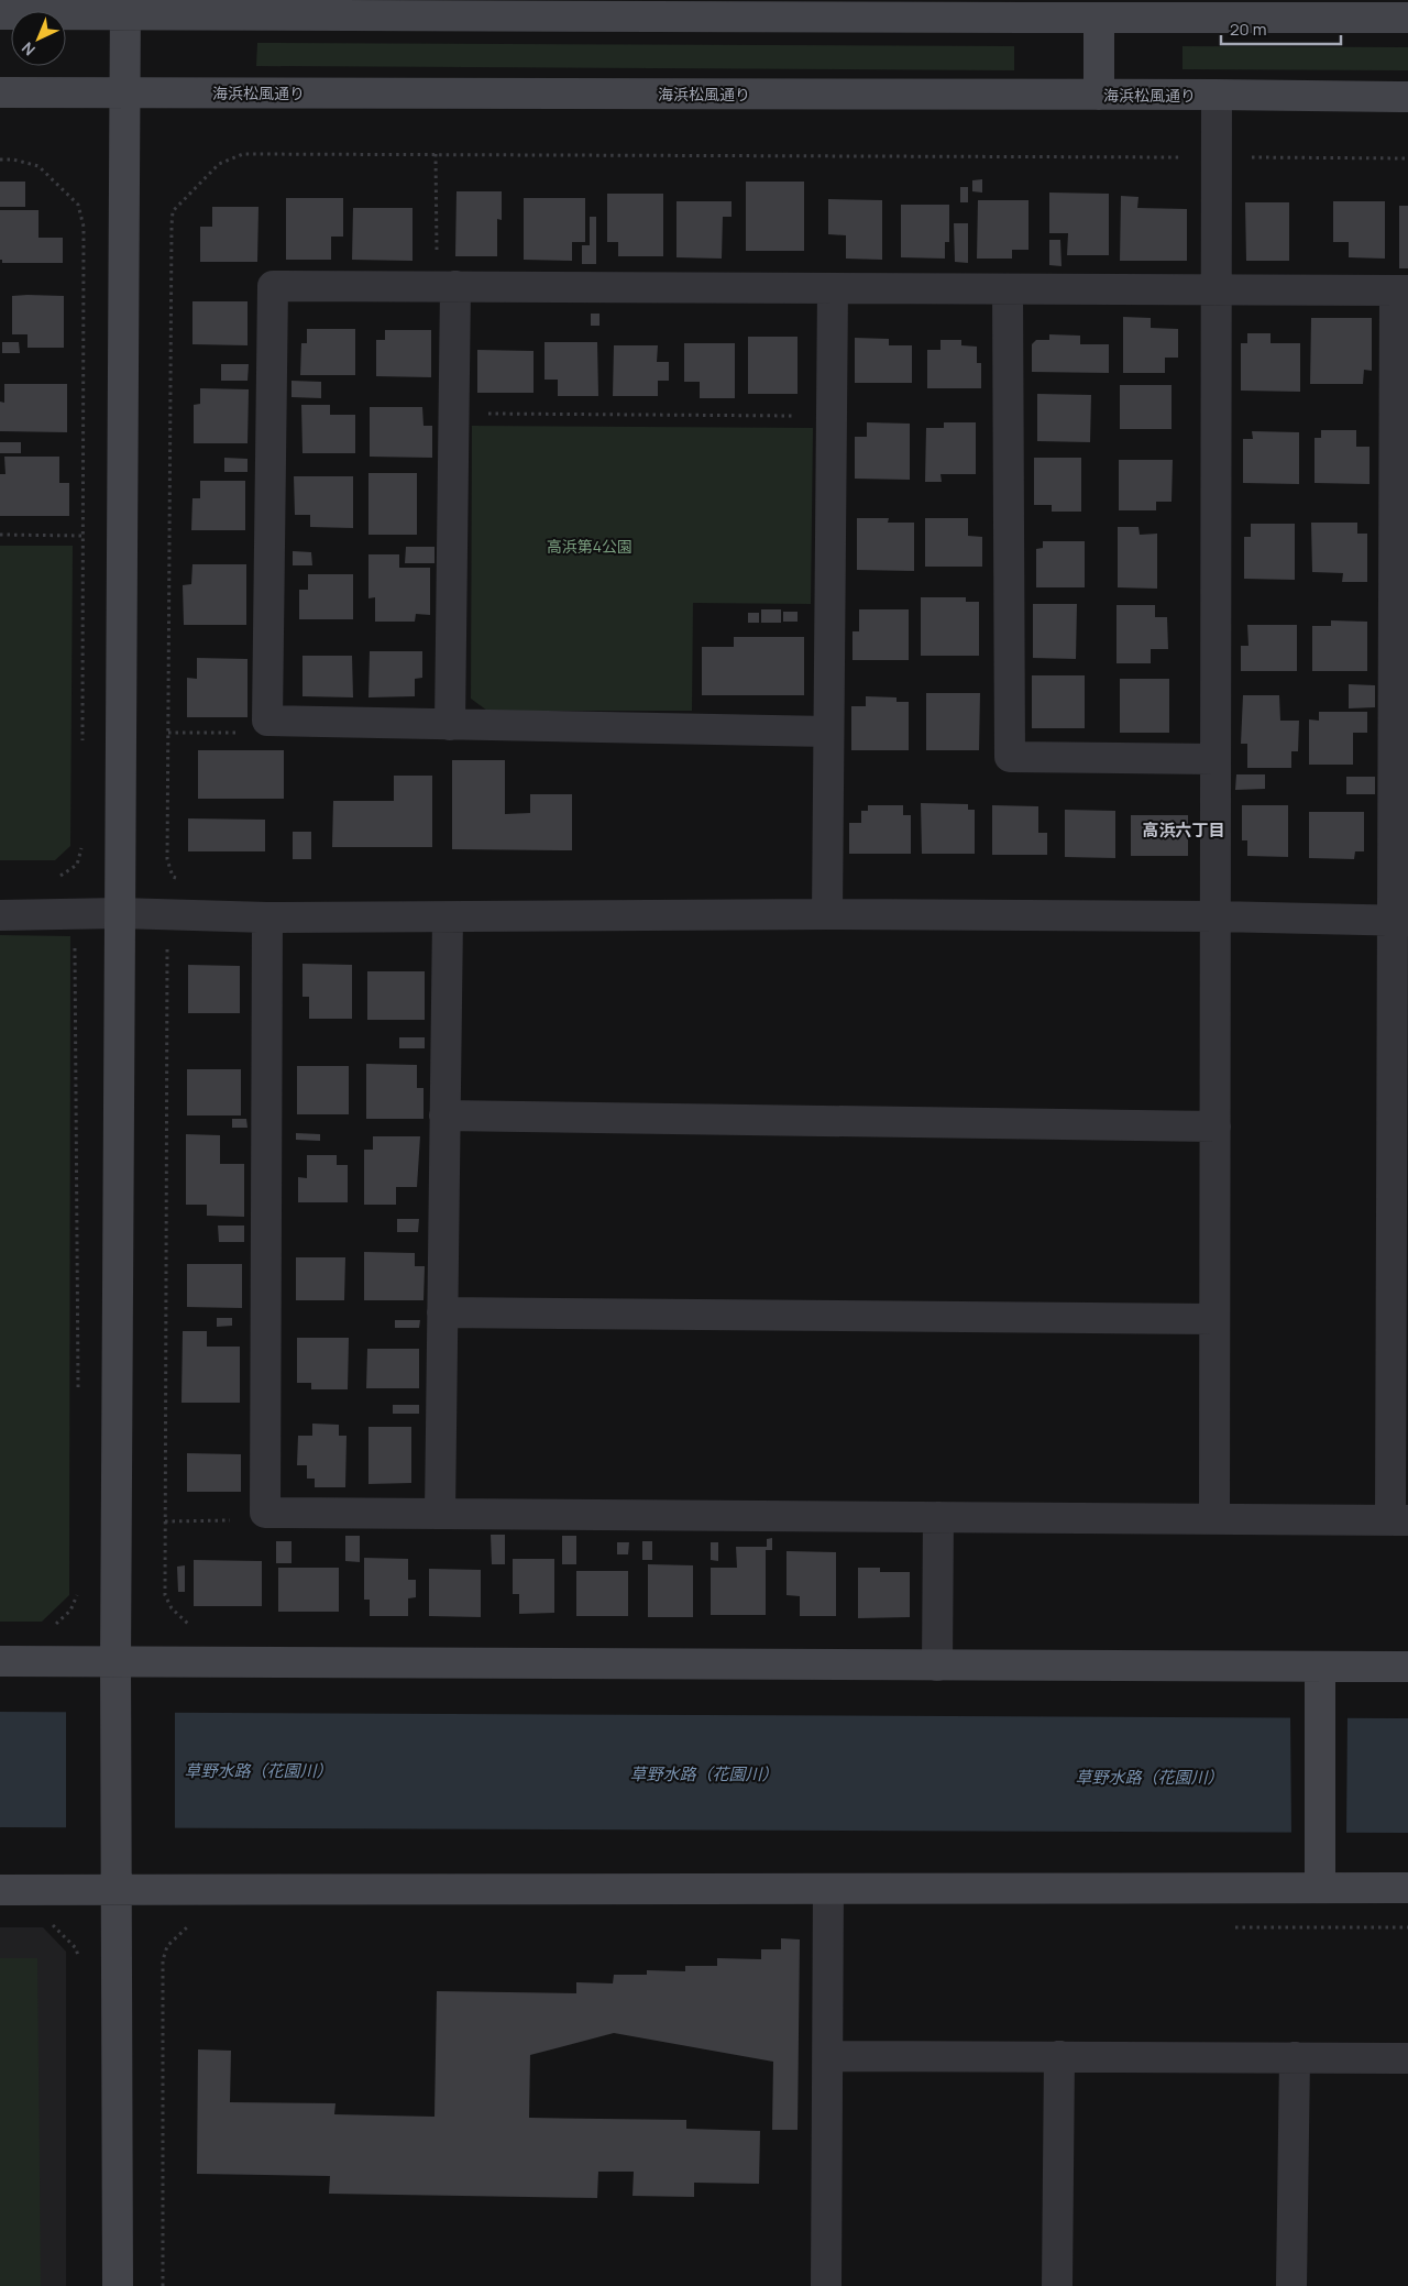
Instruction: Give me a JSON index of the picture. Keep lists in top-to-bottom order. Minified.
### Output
{"streets":{"street":["海浜松風通り"]},"districts":["高浜六丁目"],"water":["草野水路（花園川）"],"parks":["高浜第4公園"],"scale_bar":"20 m","north":"bottom left"}
